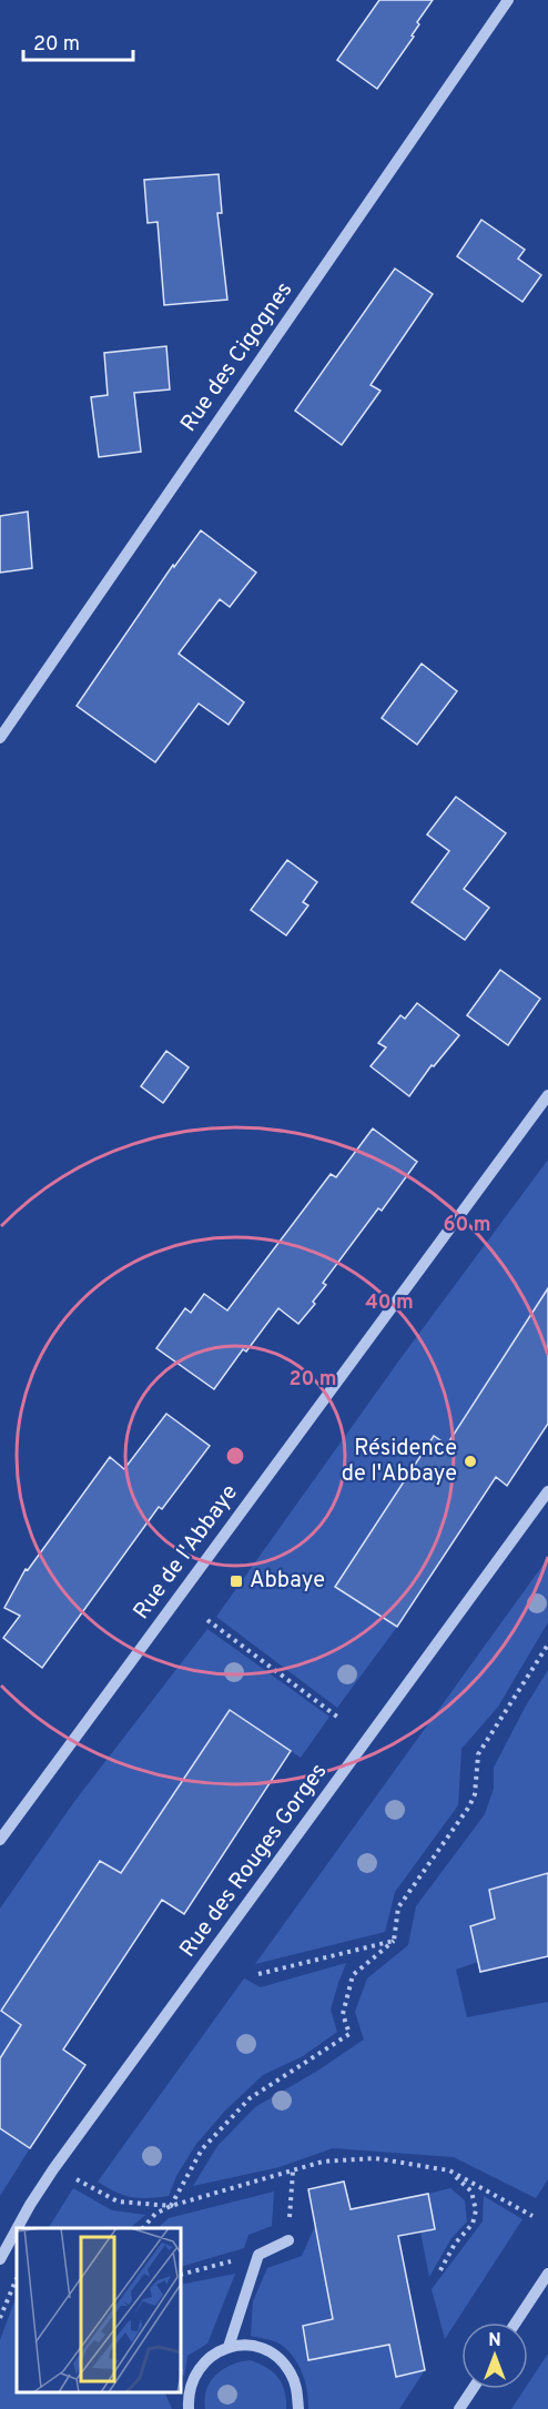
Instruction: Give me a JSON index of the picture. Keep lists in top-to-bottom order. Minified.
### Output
{"streets":{"street":["Rue des Cigognes","Rue de l'Abbaye","Rue des Rouges Gorges"]},"places":{"other":["Résidence de l'Abbaye"],"transit":["Abbaye"]},"scale_bar":"20 m","north":"top","rings":["60 m","40 m","20 m"]}
